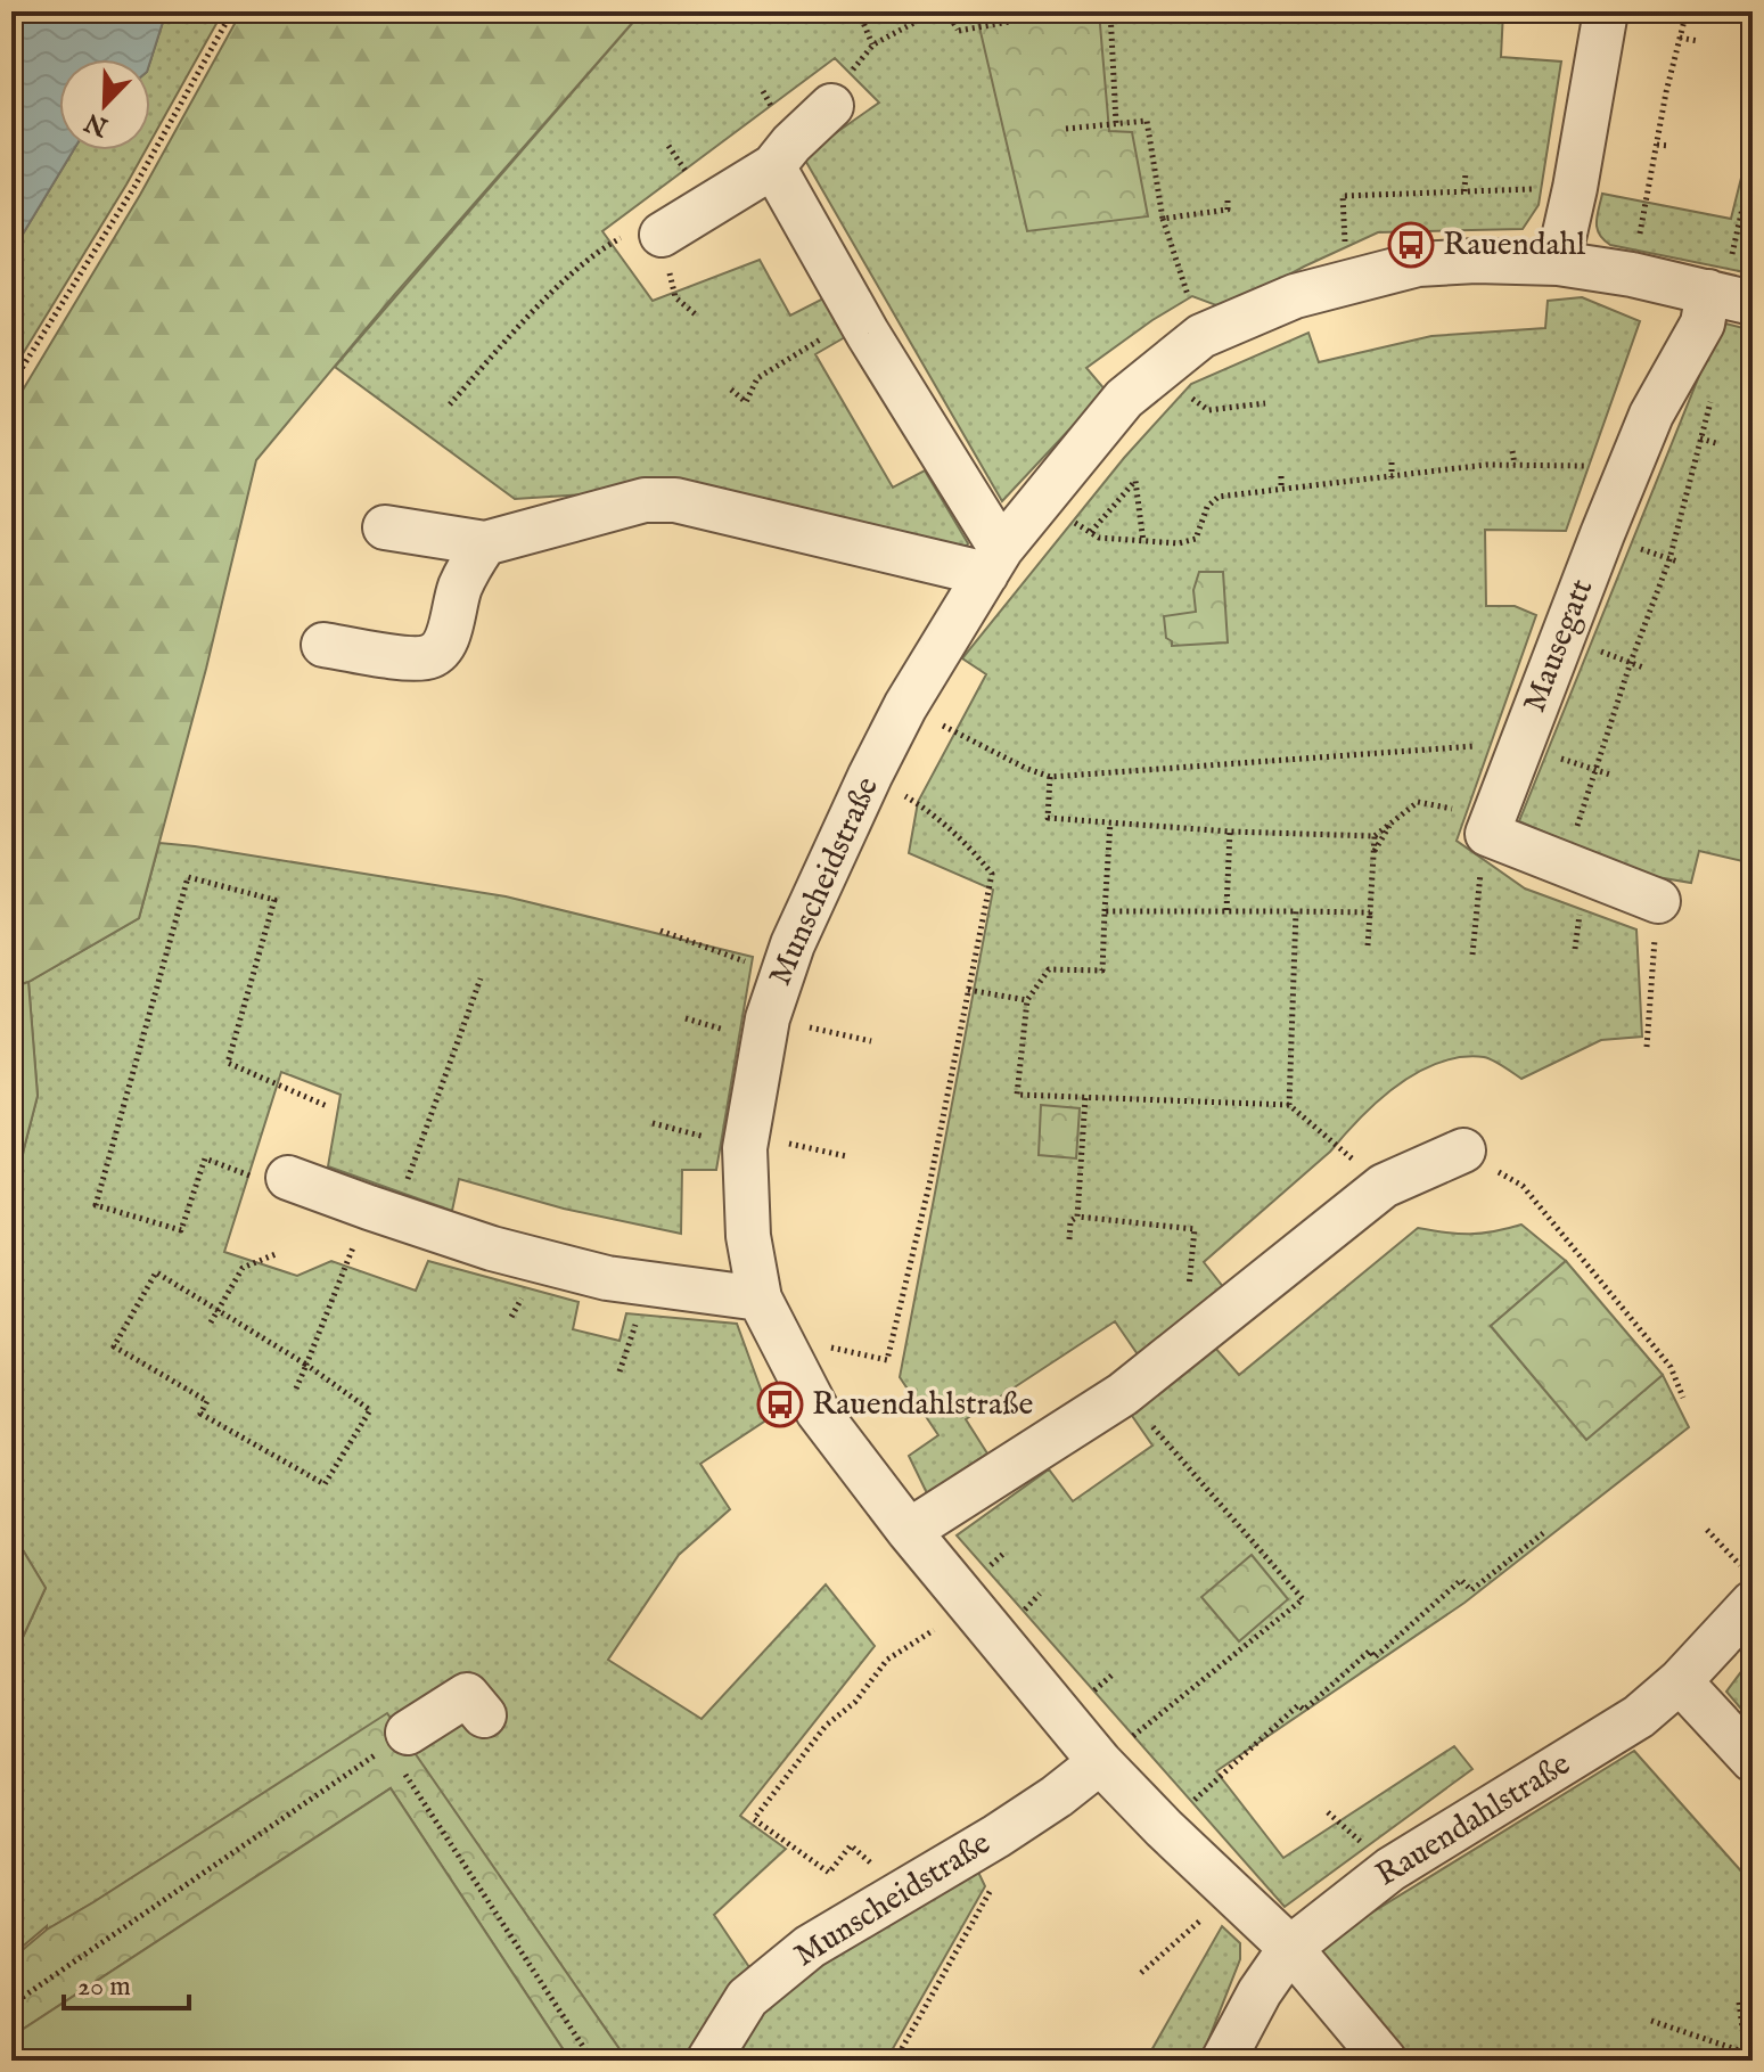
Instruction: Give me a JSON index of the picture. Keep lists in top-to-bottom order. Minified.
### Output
{"streets":{"street":["Mausegatt","Munscheidstraße","Rauendahlstraße"]},"crossings":[["Mausegatt","Munscheidstraße"],["Munscheidstraße","Rauendahlstraße"]],"places":{"bus stop":["Rauendahl","Rauendahlstraße"]},"scale_bar":"20 m","north":"bottom left"}
